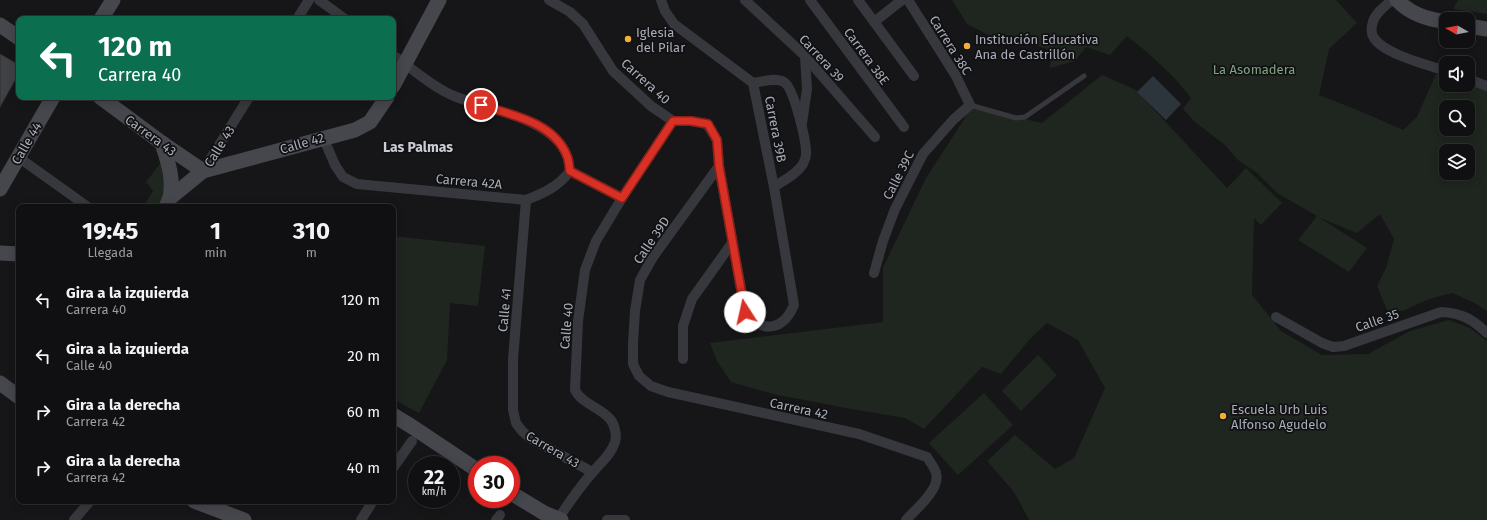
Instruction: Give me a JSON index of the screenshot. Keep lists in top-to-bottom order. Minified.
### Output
{"streets":{"street":["Carrera 38C","Carrera 38E","Carrera 39","Carrera 40","Carrera 39B","Carrera 43","Calle 44","Calle 42","Calle 43","Calle 39C","Carrera 42A","Calle 39D","Calle 41","Calle 35","Calle 40","Carrera 42"]},"crossings":[["Carrera 38C","Calle 39C"],["Carrera 40","Carrera 39B"],["Carrera 40","Calle 39D"],["Carrera 40","Calle 40"],["Carrera 43","Calle 42"],["Carrera 43","Calle 43"],["Carrera 43","Calle 41"],["Carrera 43","Calle 40"],["Calle 42","Calle 43"],["Calle 42","Carrera 42A"],["Carrera 42A","Calle 41"],["Calle 39D","Carrera 42"]],"districts":["Las Palmas"],"parks":["La Asomadera"],"places":["Iglesia del Pilar","Institución Educativa Ana de Castrillón","Escuela Urb Luis Alfonso Agudelo"],"north":"left","page":{"turn":["120 m","Carrera 40"],"eta":["19:45","Llegada","1","min","310","m"],"list":[{"name":"Gira a la izquierda","note":"Carrera 40","value":"120 m"},{"name":"Gira a la izquierda","note":"Calle 40","value":"20 m"},{"name":"Gira a la derecha","note":"Carrera 42","value":"60 m"},{"name":"Gira a la derecha","note":"Carrera 42","value":"40 m"}],"speed":"22 km/h","limit":"30"}}
